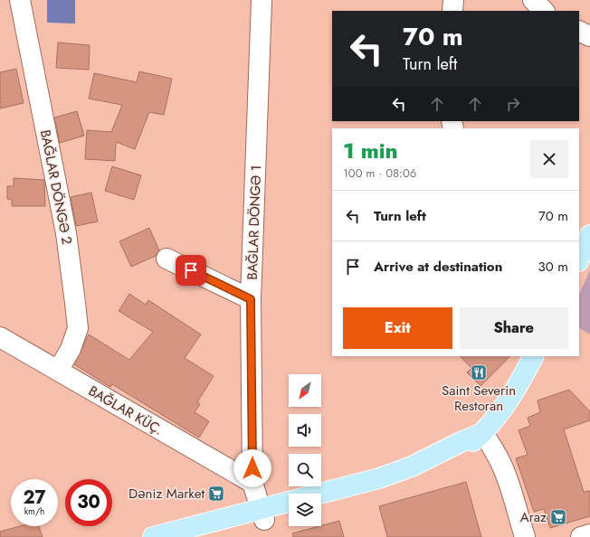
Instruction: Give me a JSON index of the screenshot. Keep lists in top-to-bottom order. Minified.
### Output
{"streets":{"street":["BAĞLAR DÖNGƏ 2","BAĞLAR DÖNGƏ 1","BAĞLAR KÜÇ."]},"crossings":[["BAĞLAR DÖNGƏ 2","BAĞLAR KÜÇ."],["BAĞLAR DÖNGƏ 1","BAĞLAR KÜÇ."]],"places":{"restaurant":["Saint Severin Restoran"],"supermarket":["Dəniz Market","Araz"]},"north":"bottom left","page":{"turn":["70 m","Turn left"],"heading":["1 min","100 m · 08:06"],"list":[{"name":"Turn left","value":"70 m"},{"name":"Arrive at destination","value":"30 m"}],"buttons":["Exit","Share"],"speed":"27 km/h","limit":"30"}}
